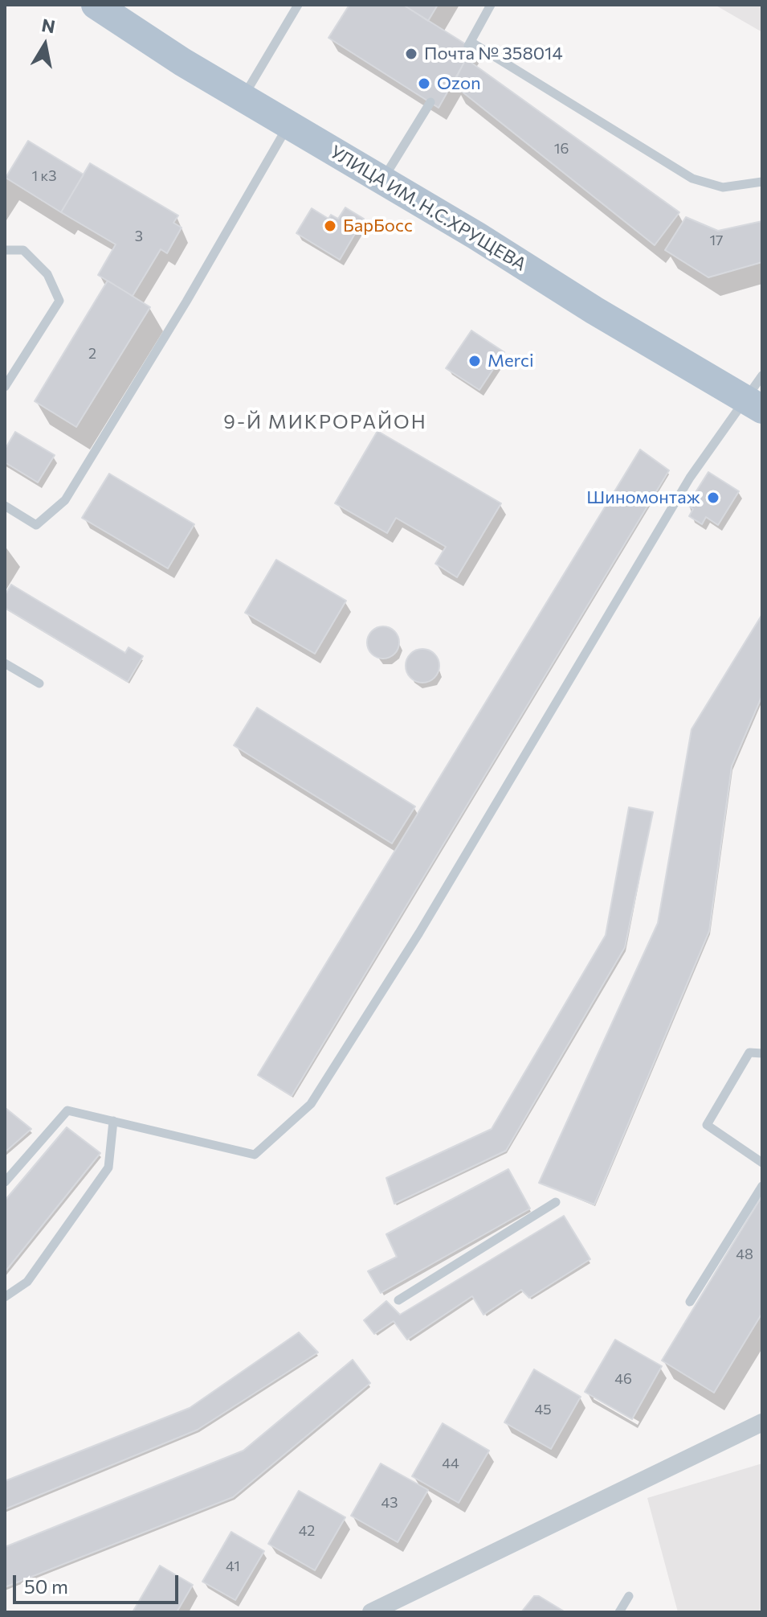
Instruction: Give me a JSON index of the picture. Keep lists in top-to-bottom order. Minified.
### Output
{"streets":{"main road":["УЛИЦА ИМ. Н.С.ХРУЩЕВА"]},"districts":["9-Й МИКРОРАЙОН"],"places":["Почта № 358014","Ozon","БарБосс","Merci","Шиномонтаж"],"house_numbers":["16","1 к3","3","17","2","48","46","45","44","43","42","41"],"scale_bar":"50 m","north":"top"}
